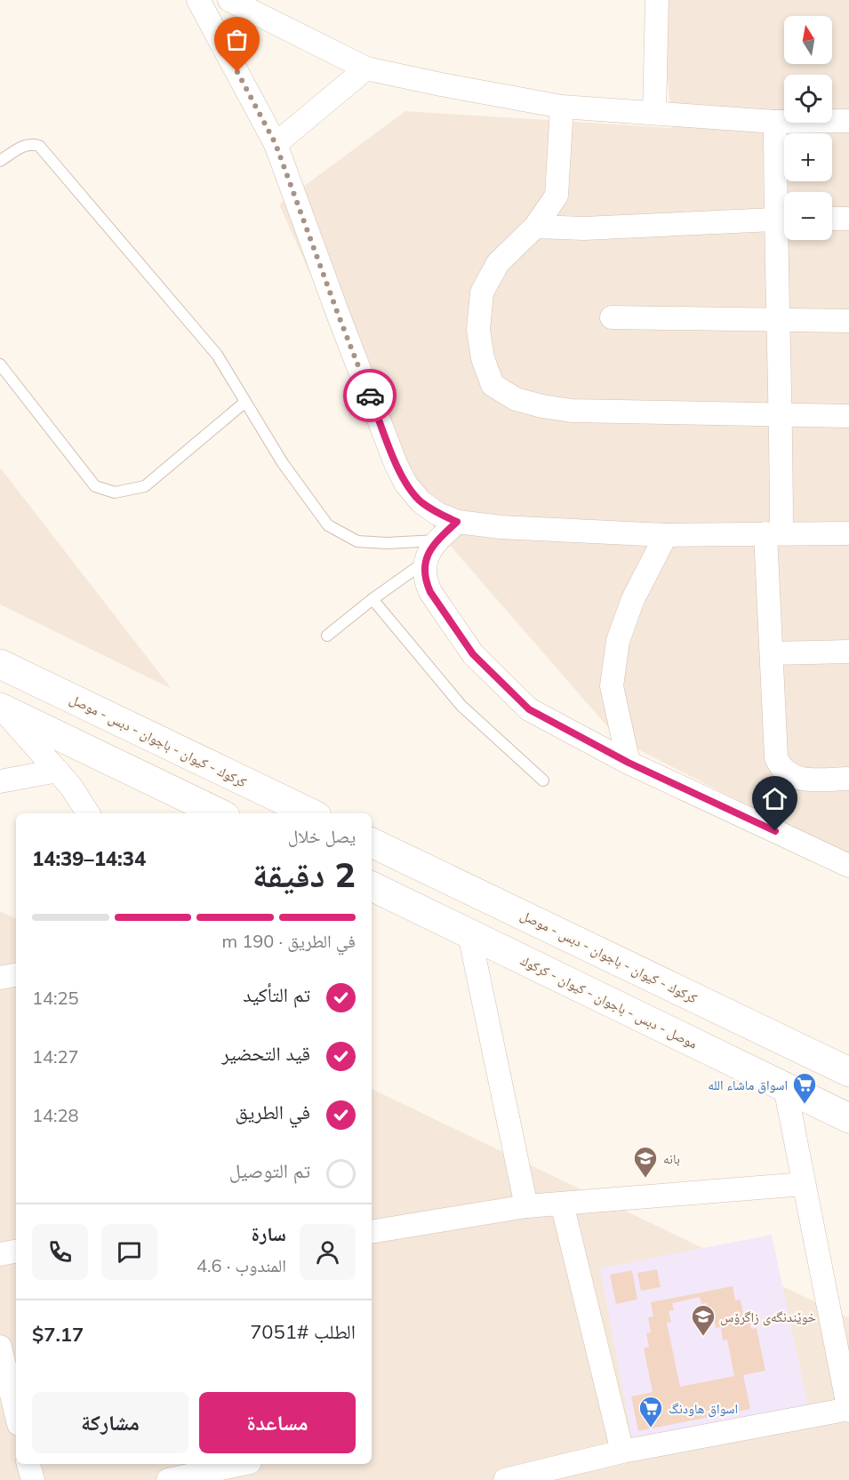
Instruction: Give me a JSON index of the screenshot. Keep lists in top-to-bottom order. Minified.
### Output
{"streets":{"main road":["كركوك - كيوان - باجوان - دبس - موصل","موصل - دبس - باجوان - كيوان - كركوك"]},"places":{"supermarket":["اسواق ماشاء الله","اسواق هاودنگ"],"school or university":["بانە","خوێندنگەی زاگرۆس"]},"north":"top","page":{"map_buttons":["+","−"],"heading":["2 دقيقة","يصل خلال","14:34–14:39"],"panel":["سارة","المندوب · 4.6","الطلب #7051","$7.17"],"bar":"في الطريق · 190 m","list":[["تم التأكيد","14:25"],["قيد التحضير","14:27"],["في الطريق","14:28"],"تم التوصيل"],"buttons":["مساعدة","مشاركة"]}}
